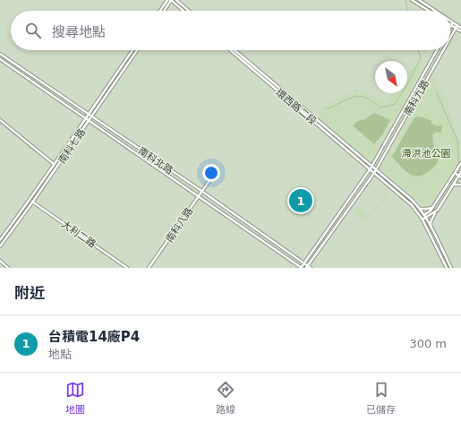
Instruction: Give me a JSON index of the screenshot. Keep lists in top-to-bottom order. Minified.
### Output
{"streets":{"street":["南科九路","環西路二段","南科七路","南科北路","南科八路","大利二路"]},"crossings":[["南科九路","環西路二段"],["南科七路","南科北路"],["南科七路","大利二路"],["南科北路","南科八路"]],"parks":["滯洪池公園"],"north":"bottom right","page":{"search":"搜尋地點","pins":"1","heading":"附近","list":[{"mark":"1","name":"台積電14廠P4","note":"地點","value":"300 m"}],"nav":["地圖","路線","已儲存"]}}
